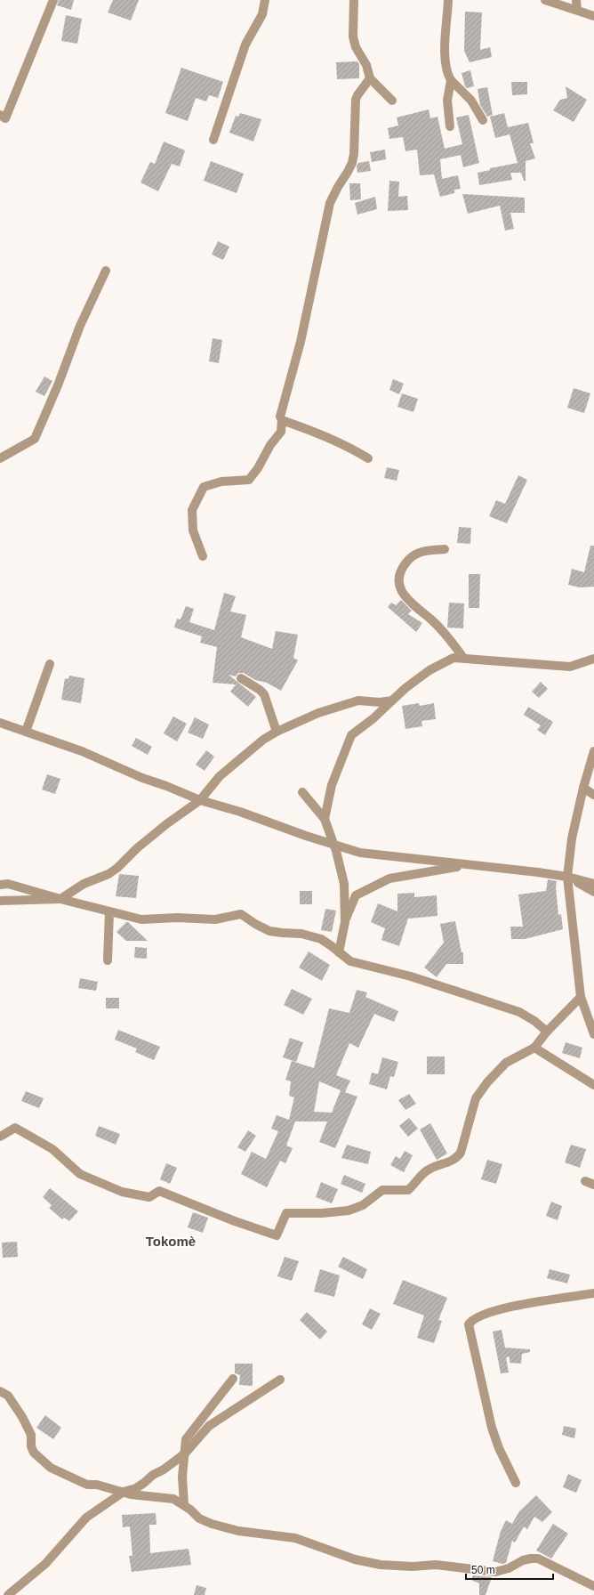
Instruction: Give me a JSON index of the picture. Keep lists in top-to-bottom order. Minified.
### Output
{"districts":["Tokomè"],"scale_bar":"50 m"}
